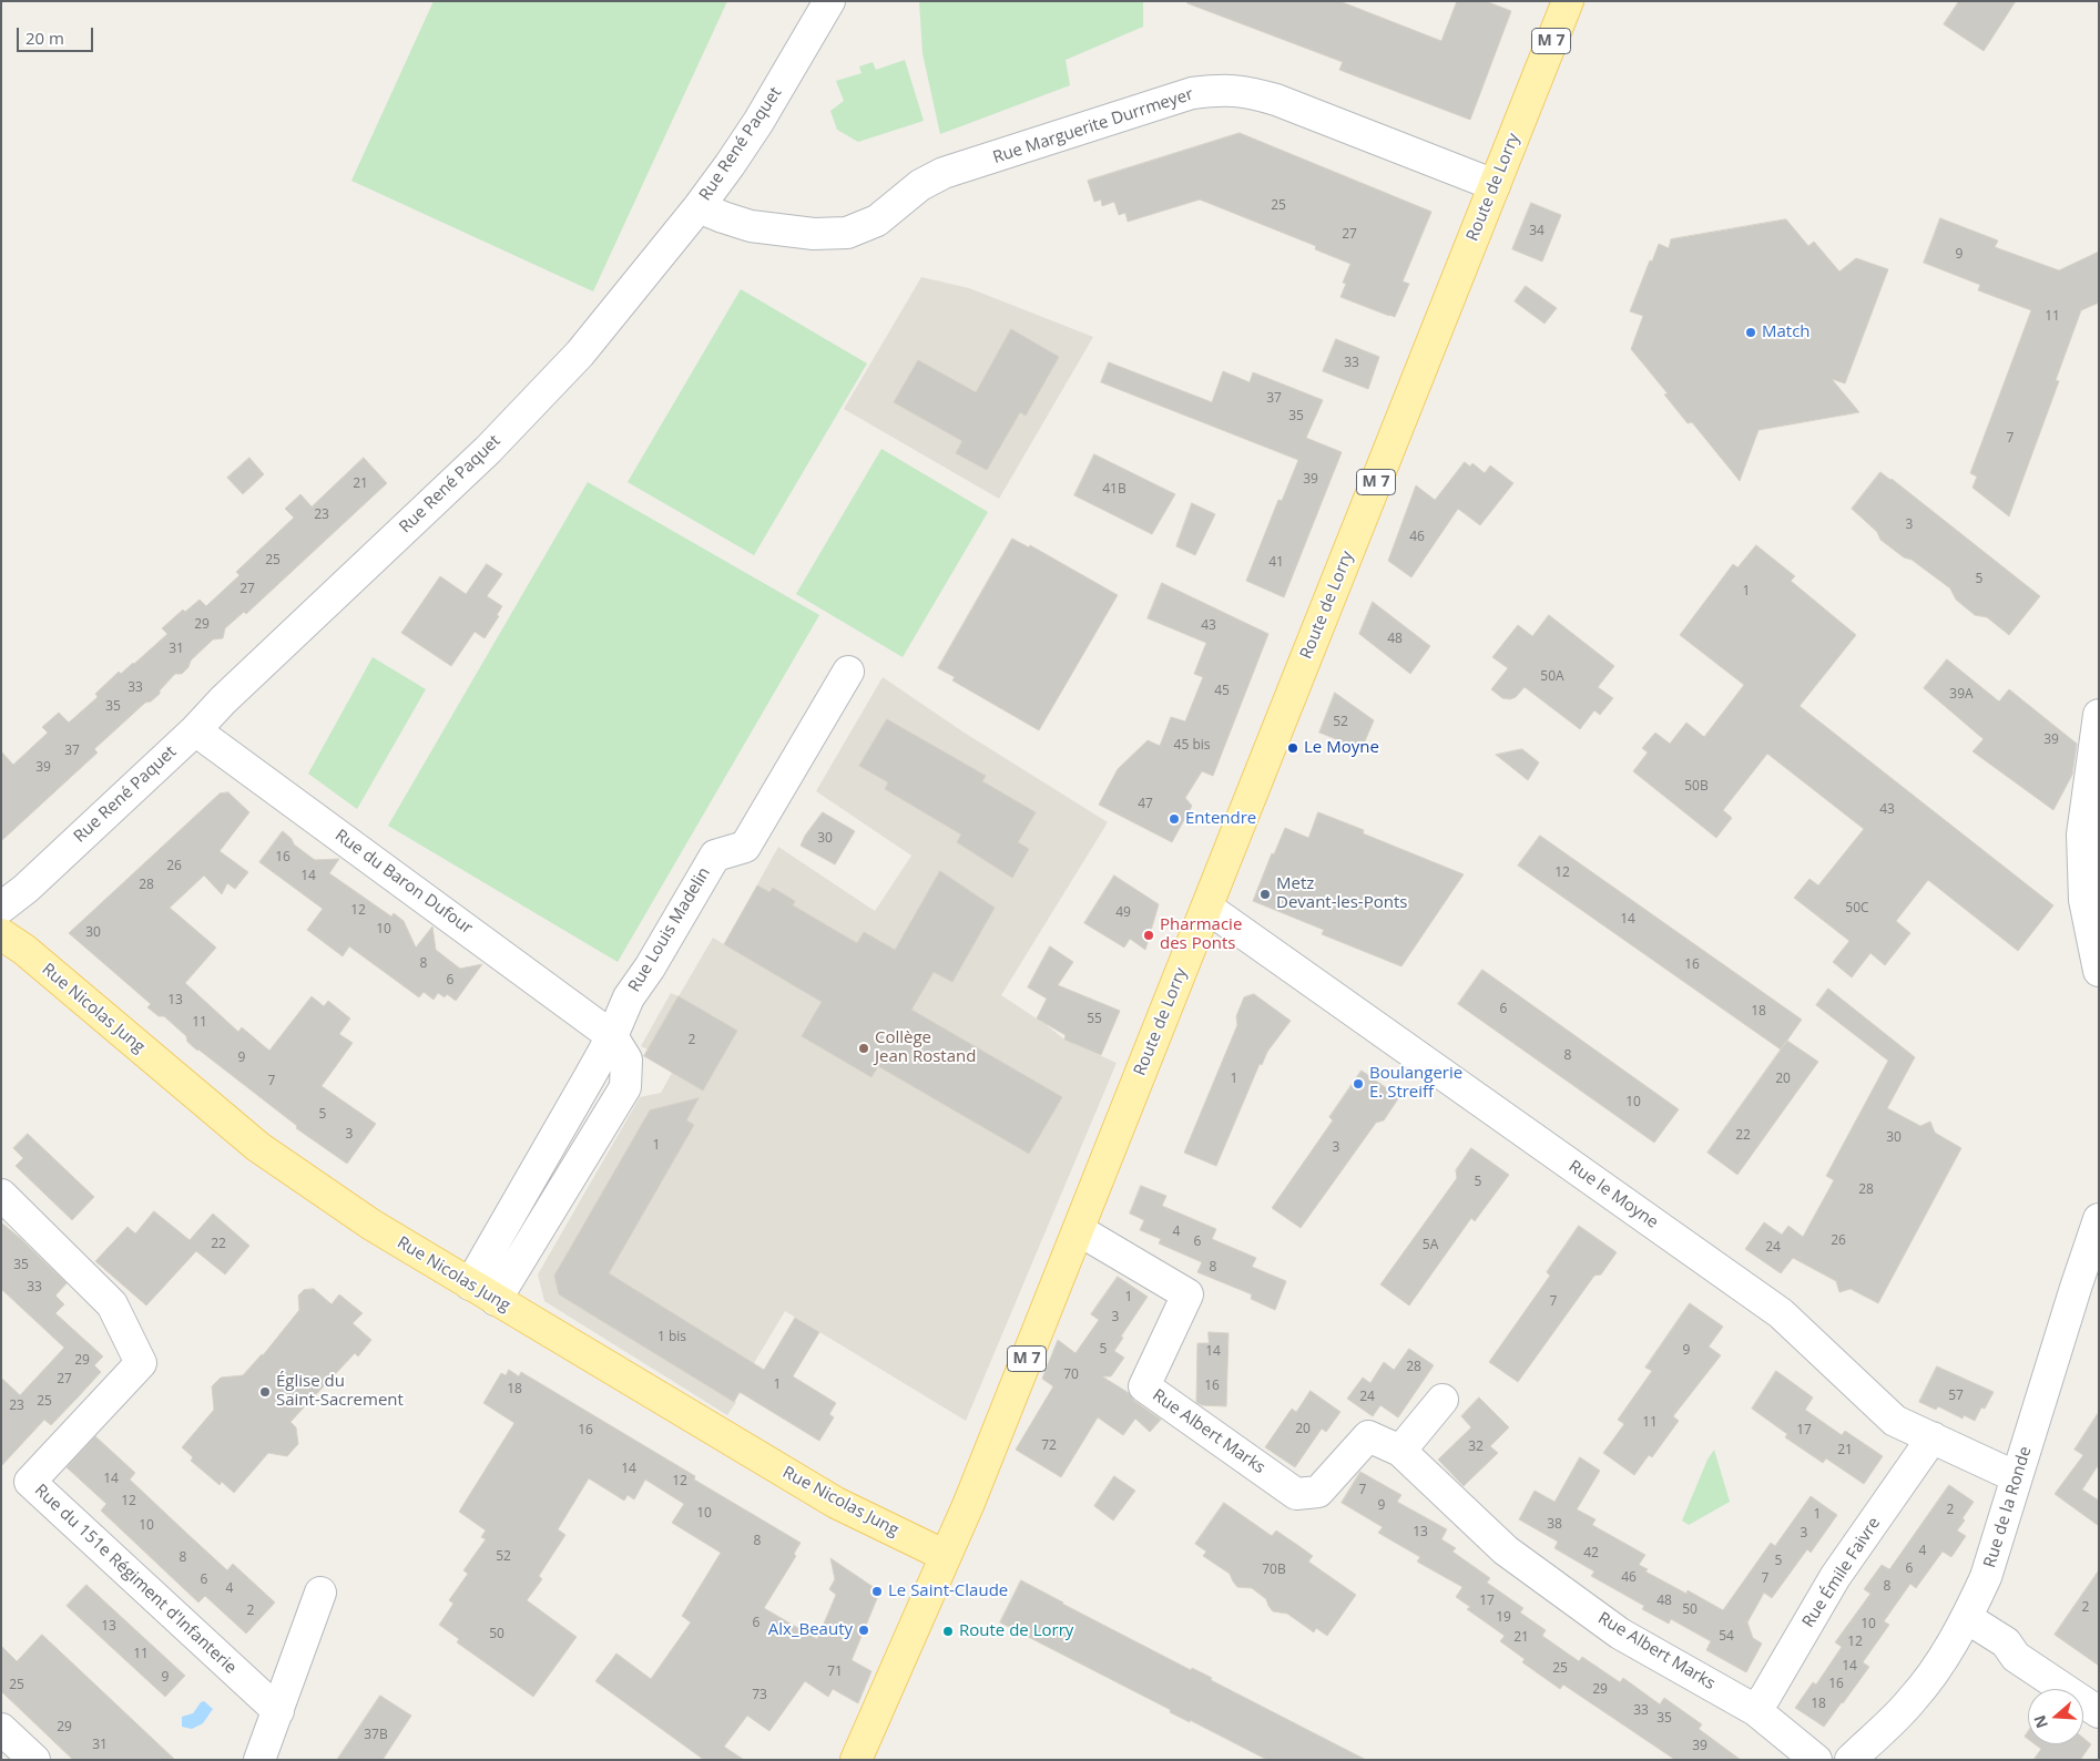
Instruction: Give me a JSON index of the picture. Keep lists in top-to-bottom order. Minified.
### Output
{"streets":{"main road":["M 7","Route de Lorry","Rue Nicolas Jung"],"street":["Rue Marguerite Durrmeyer","Rue René Paquet","Rue du Baron Dufour","Rue Louis Madelin","Rue le Moyne","Rue Albert Marks","Rue de la Ronde","Rue Émile Faivre","Rue du 151e Régiment d'Infanterie"]},"crossings":[["Rue Marguerite Durrmeyer","Rue René Paquet"],["Rue Marguerite Durrmeyer","Route de Lorry"],["Rue René Paquet","Rue du Baron Dufour"],["Route de Lorry","Rue Nicolas Jung"],["Route de Lorry","Rue le Moyne"],["Route de Lorry","Rue Albert Marks"],["Rue du Baron Dufour","Rue Louis Madelin"],["Rue Louis Madelin","Rue Nicolas Jung"],["Rue le Moyne","Rue de la Ronde"],["Rue le Moyne","Rue Émile Faivre"],["Rue Albert Marks","Rue Émile Faivre"]],"places":["Match","Le Moyne","Entendre","Metz Devant-les-Ponts","Pharmacie des Ponts","Collège Jean Rostand","Boulangerie E. Streiff","Église du Saint-Sacrement","Le Saint-Claude","Alx_Beauty","Route de Lorry"],"house_numbers":["25","34","27","9","11","33","37","35","7","39","21","41B","23","3","46","25","41","5","27","1","29","43","48","31","50A","33","45","39A","35","52","39","45 bis","37","39","50B","47","43","30","16","26","12","14","28","50C","12","49","14","10","30","8","16","6","13","6","18","55","11","2","8","9","1","20","7","10","5","3","22","30","1","3","5","28","4","26","6","22","5A","24","35","8","33","1","7","3","1 bis","5","9","14","29","28","70","27","1","16","18","57","24","25","23","11","20","16","17","72","32","21","14","14","12","7","12","9","2","10","1","38","10","13","3","8","4","42","52","8","5","6","70B","46","7","6","8","4","17","48","2","50","2","19","6","10","13","50","54","21","12","11","14","25","71","9","16","25","29","73","18","33","35","29","37B","31","39"],"scale_bar":"20 m","north":"left"}
